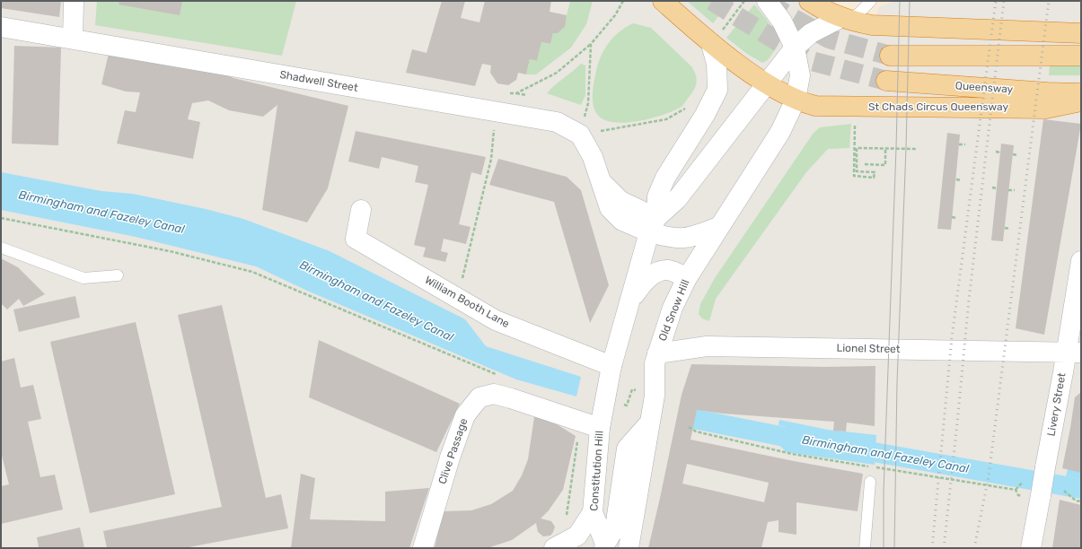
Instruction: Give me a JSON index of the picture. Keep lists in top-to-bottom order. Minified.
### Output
{"streets":{"highway":["Queensway","St Chads Circus Queensway"],"street":["Shadwell Street","William Booth Lane","Old Snow Hill","Lionel Street","Livery Street","Clive Passage","Constitution Hill"]},"crossings":[["St Chads Circus Queensway","Old Snow Hill"],["William Booth Lane","Constitution Hill"],["Old Snow Hill","Lionel Street"],["Old Snow Hill","Constitution Hill"],["Lionel Street","Livery Street"],["Clive Passage","Constitution Hill"]],"water":["Birmingham and Fazeley Canal"]}
